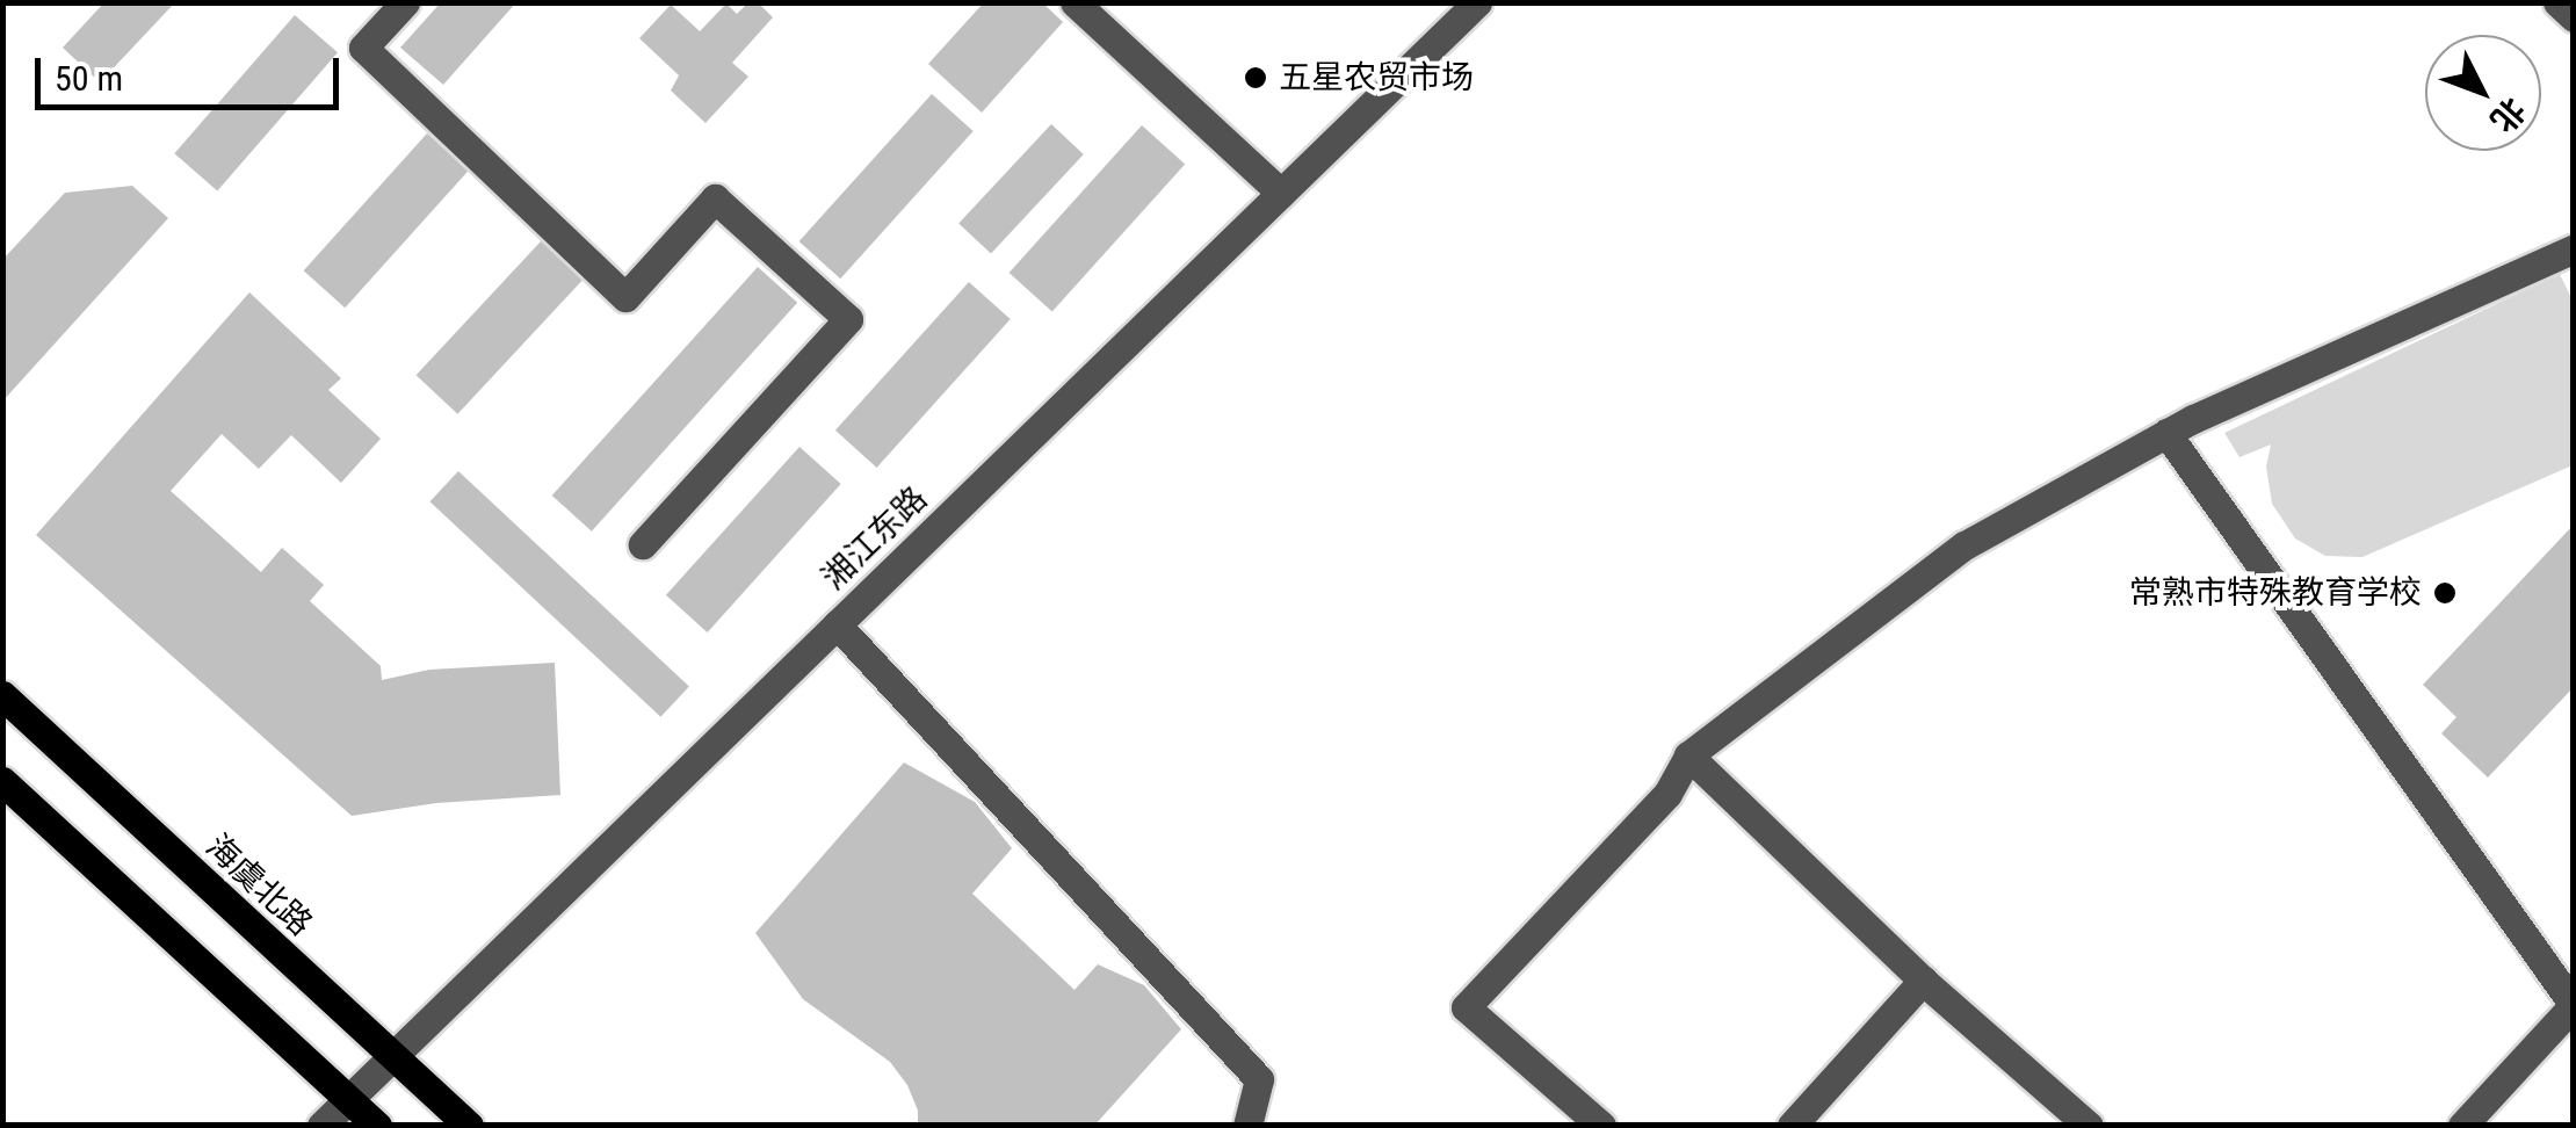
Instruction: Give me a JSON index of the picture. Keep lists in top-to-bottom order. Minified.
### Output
{"streets":{"main road":["海虞北路"],"street":["湘江东路"]},"crossings":[["湘江东路","海虞北路"]],"places":["五星农贸市场","常熟市特殊教育学校"],"scale_bar":"50 m","north":"bottom right"}
